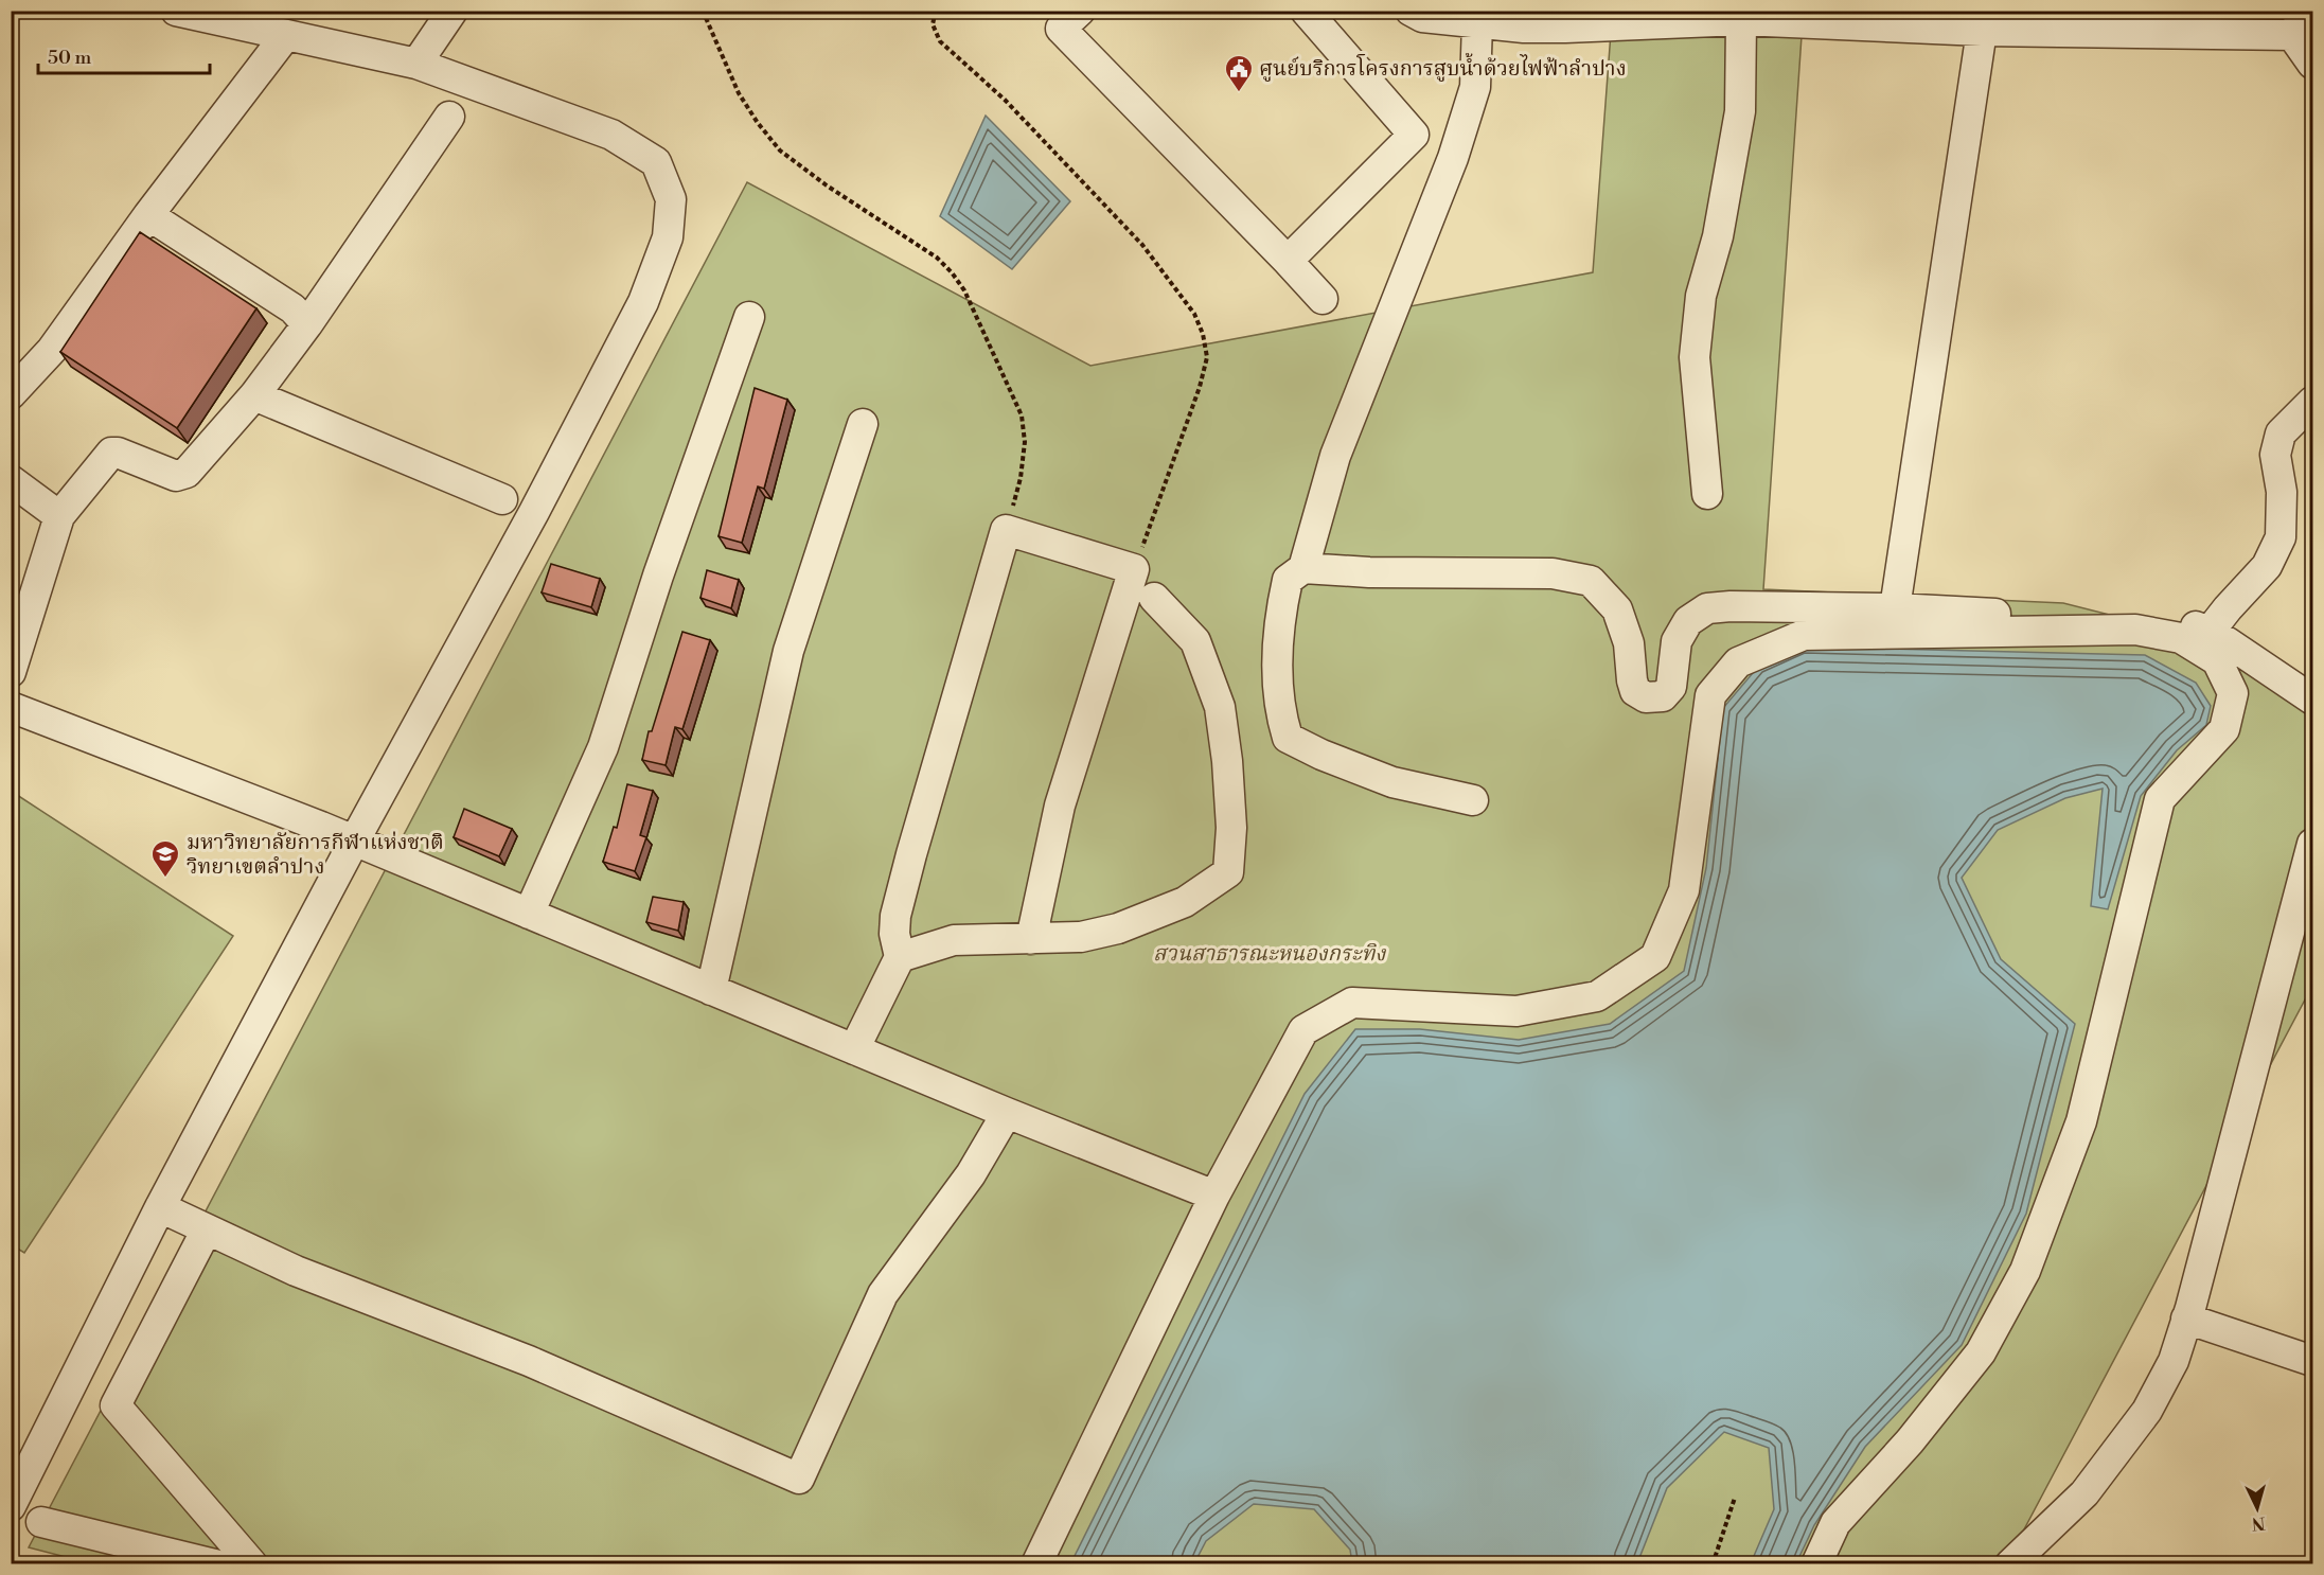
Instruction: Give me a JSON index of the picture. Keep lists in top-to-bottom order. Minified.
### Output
{"parks":["สวนสาธารณะหนองกระทิง"],"places":{"public building":["ศูนย์บริการโครงการสูบน้ำด้วยไฟฟ้าลําปาง"],"school or university":["มหาวิทยาลัยการกีฬาแห่งชาติ วิทยาเขตลำปาง"]},"scale_bar":"50 m","north":"bottom"}
